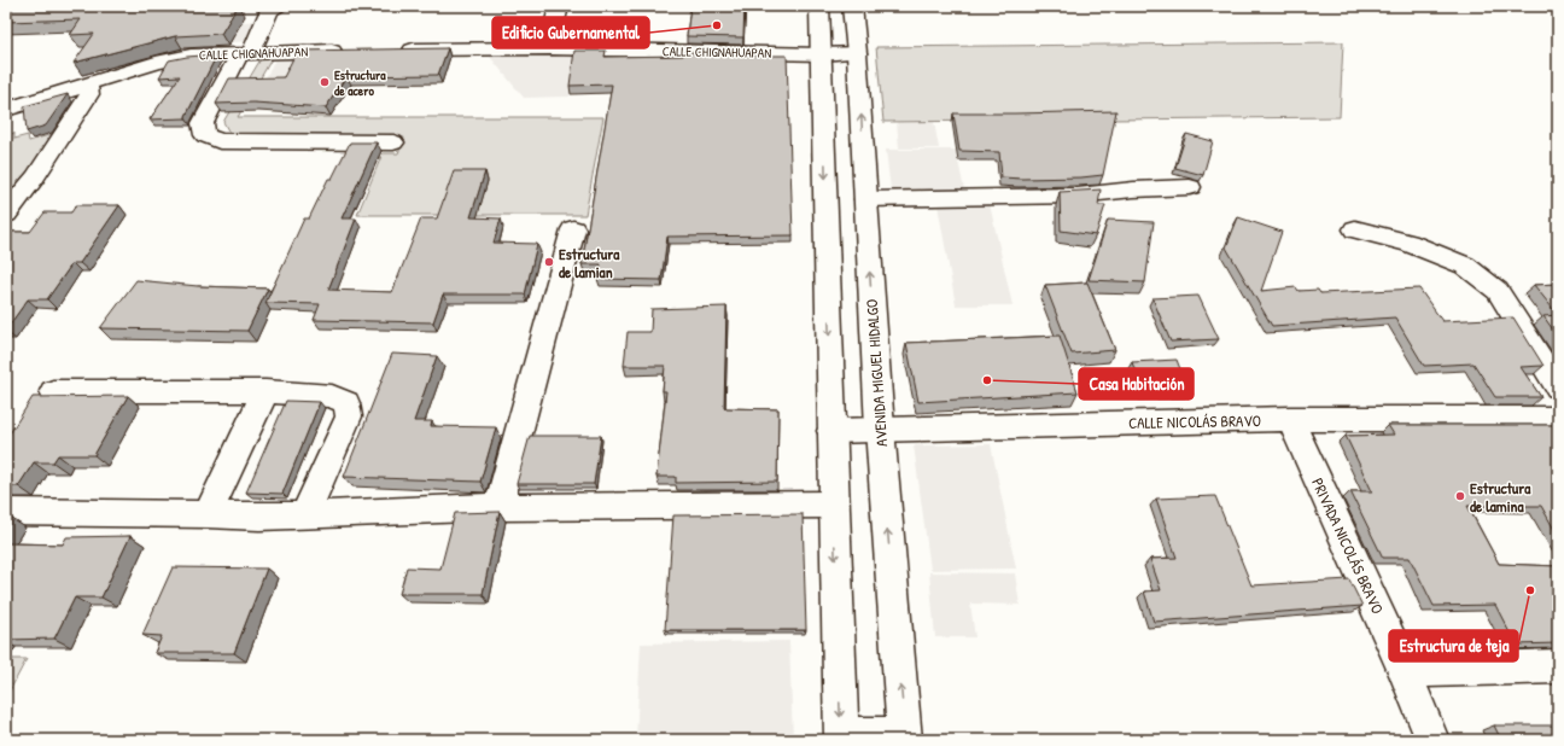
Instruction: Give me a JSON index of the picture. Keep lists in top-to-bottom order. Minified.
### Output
{"streets":{"street":["CALLE CHIGNAHUAPAN","AVENIDA MIGUEL HIDALGO","CALLE NICOLÁS BRAVO","PRIVADA NICOLÁS BRAVO"]},"crossings":[["CALLE CHIGNAHUAPAN","AVENIDA MIGUEL HIDALGO"],["AVENIDA MIGUEL HIDALGO","CALLE NICOLÁS BRAVO"],["CALLE NICOLÁS BRAVO","PRIVADA NICOLÁS BRAVO"]],"places":["Edificio Gubernamental","Estructura de acero","Estructura de lamian","Casa Habitación","Estructura de lamina","Estructura de teja"]}
